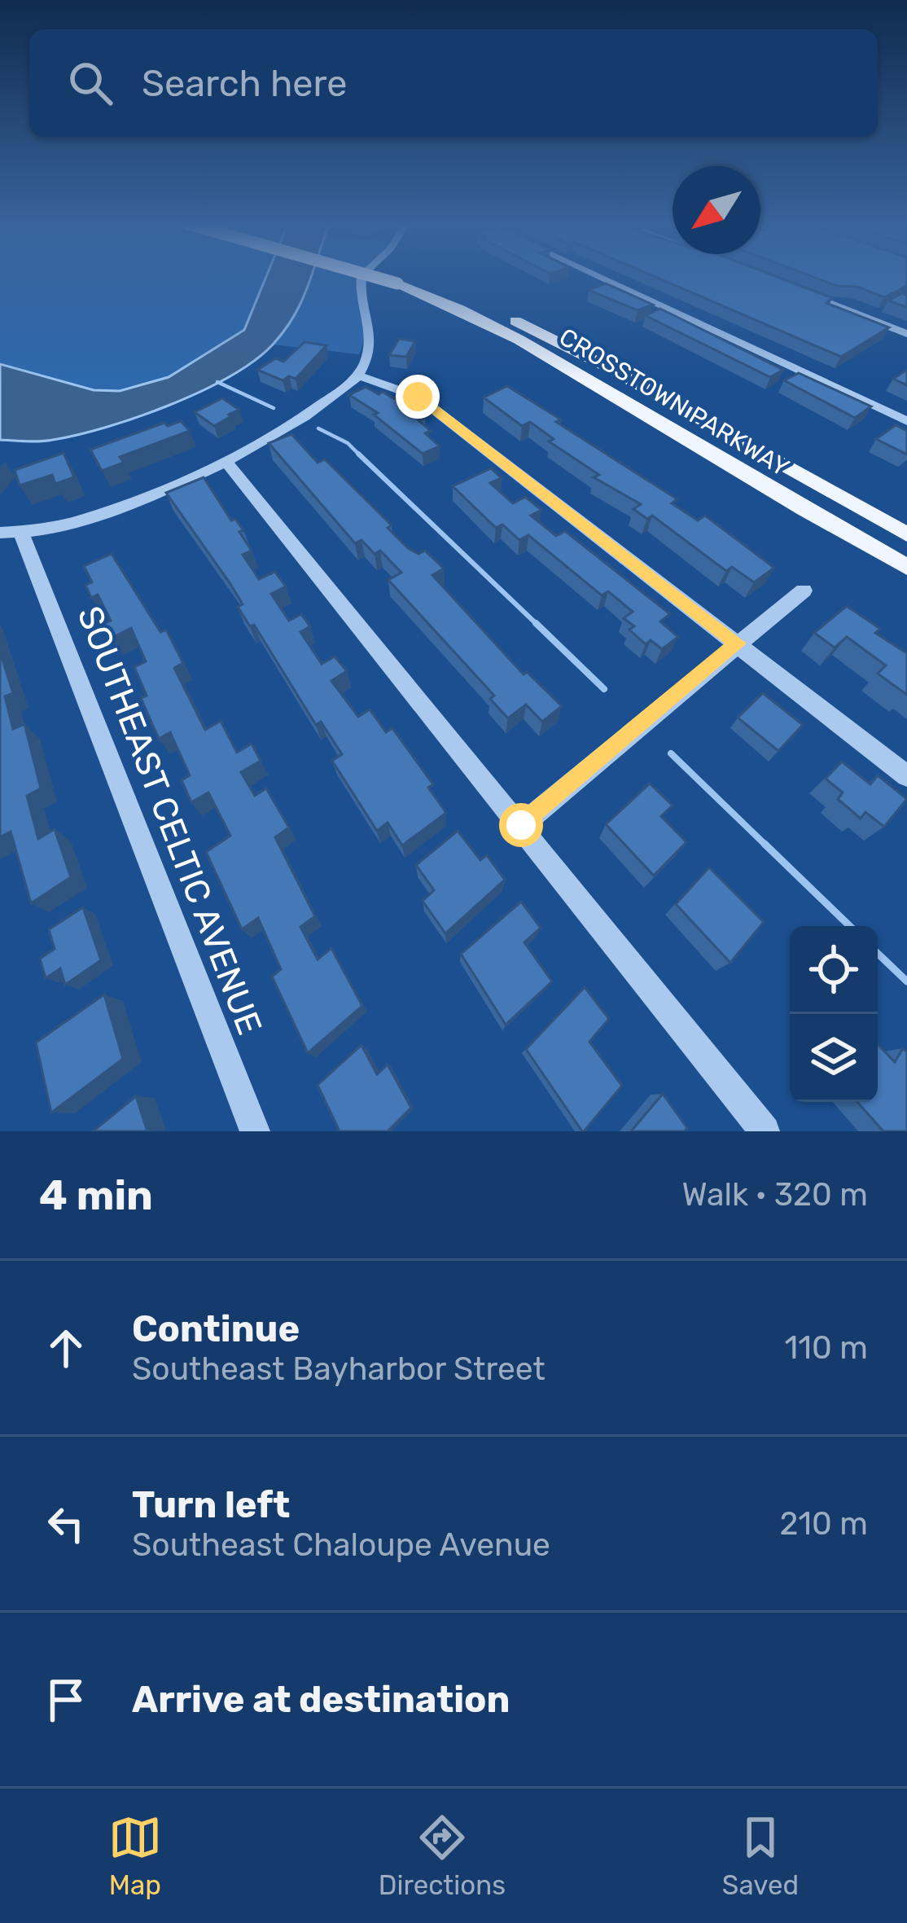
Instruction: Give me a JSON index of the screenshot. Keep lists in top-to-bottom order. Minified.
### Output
{"streets":{"main road":["CROSSTOWN PARKWAY"],"street":["SOUTHEAST CELTIC AVENUE"]},"north":"bottom left","page":{"search":"Search here","heading":["4 min","Walk · 320 m"],"list":[["Continue","Southeast Bayharbor Street","110 m"],["Turn left","Southeast Chaloupe Avenue","210 m"],"Arrive at destination"],"nav":["Map","Directions","Saved"]}}
